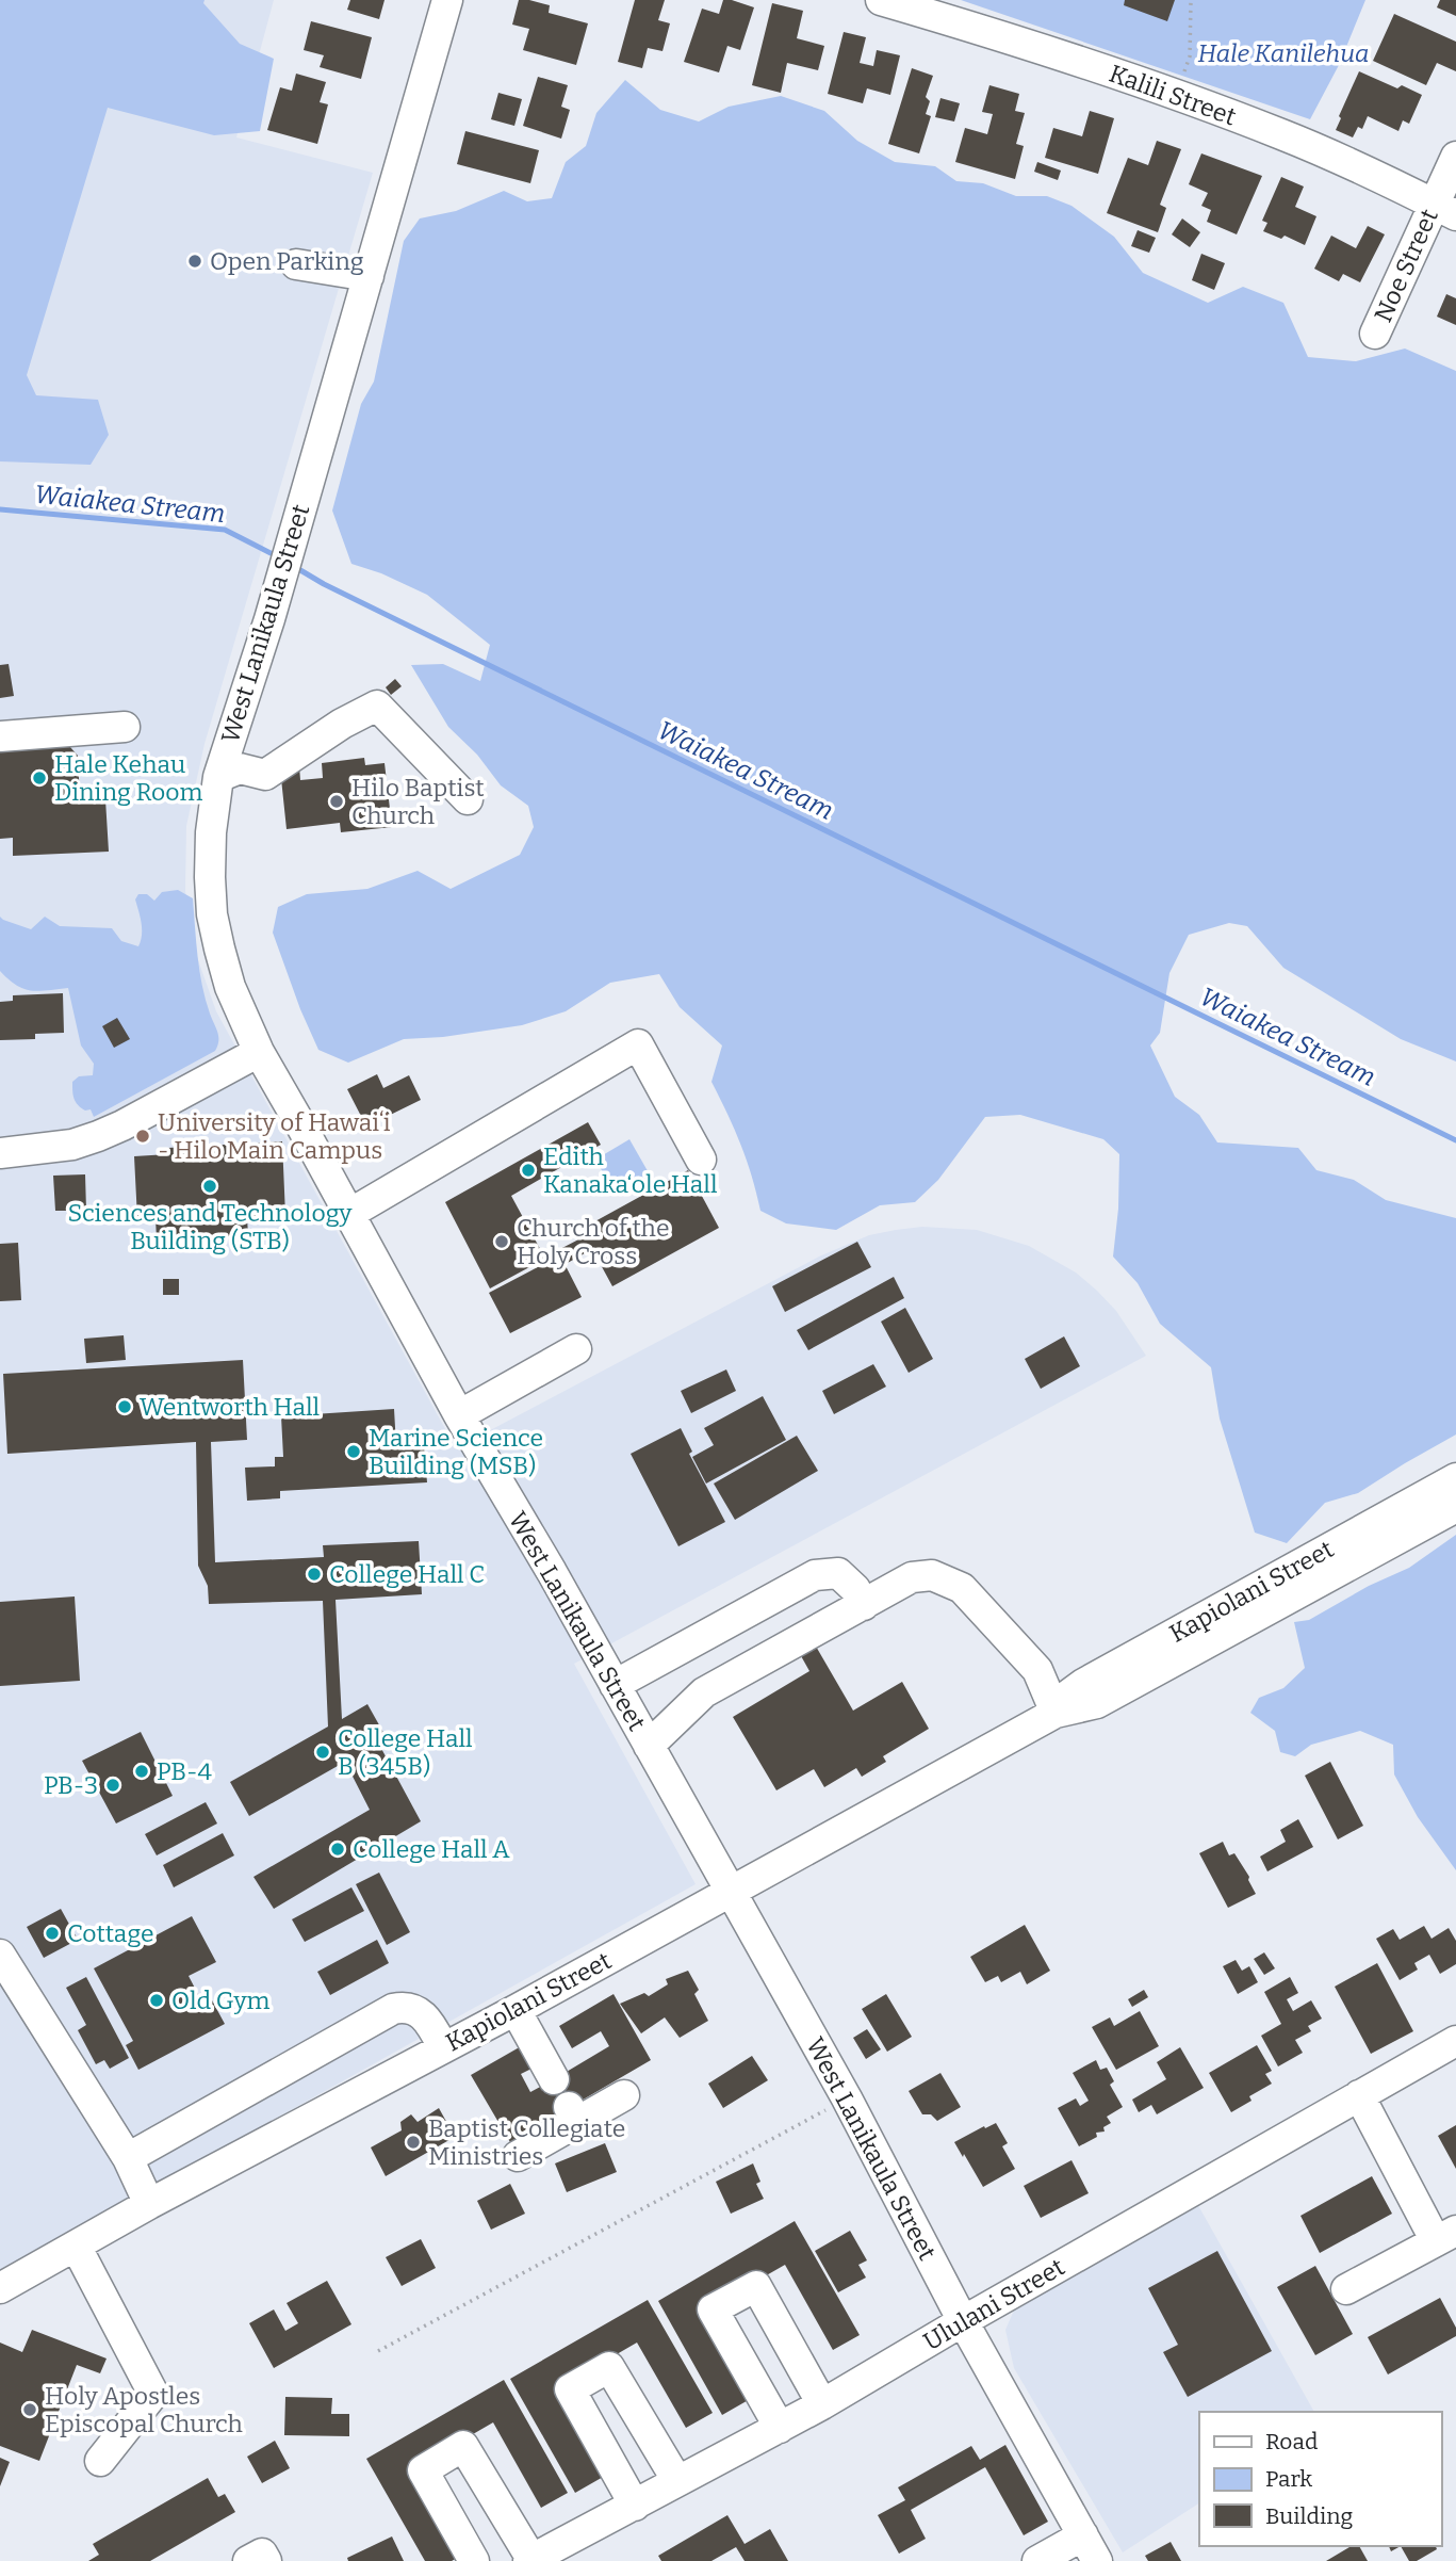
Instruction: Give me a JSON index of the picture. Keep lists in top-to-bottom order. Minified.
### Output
{"streets":{"street":["Kalili Street","Noe Street","West Lanikaula Street","Kapiolani Street","Ululani Street"]},"crossings":[["Kalili Street","Noe Street"],["West Lanikaula Street","Kapiolani Street"],["West Lanikaula Street","Ululani Street"]],"water":["Waiakea Stream"],"parks":["Hale Kanilehua"],"places":["Open Parking","Hale Kehau Dining Room","Hilo Baptist Church","University of Hawaiʻi - Hilo Main Campus","Edith Kanaka‘ole Hall","Sciences and Technology Building (STB)","Church of the Holy Cross","Wentworth Hall","Marine Science Building (MSB)","College Hall C","College Hall B (345B)","PB-4","PB-3","College Hall A","Cottage","Old Gym","Baptist Collegiate Ministries","Holy Apostles Episcopal Church"],"legend":["Road","Park","Building"]}
